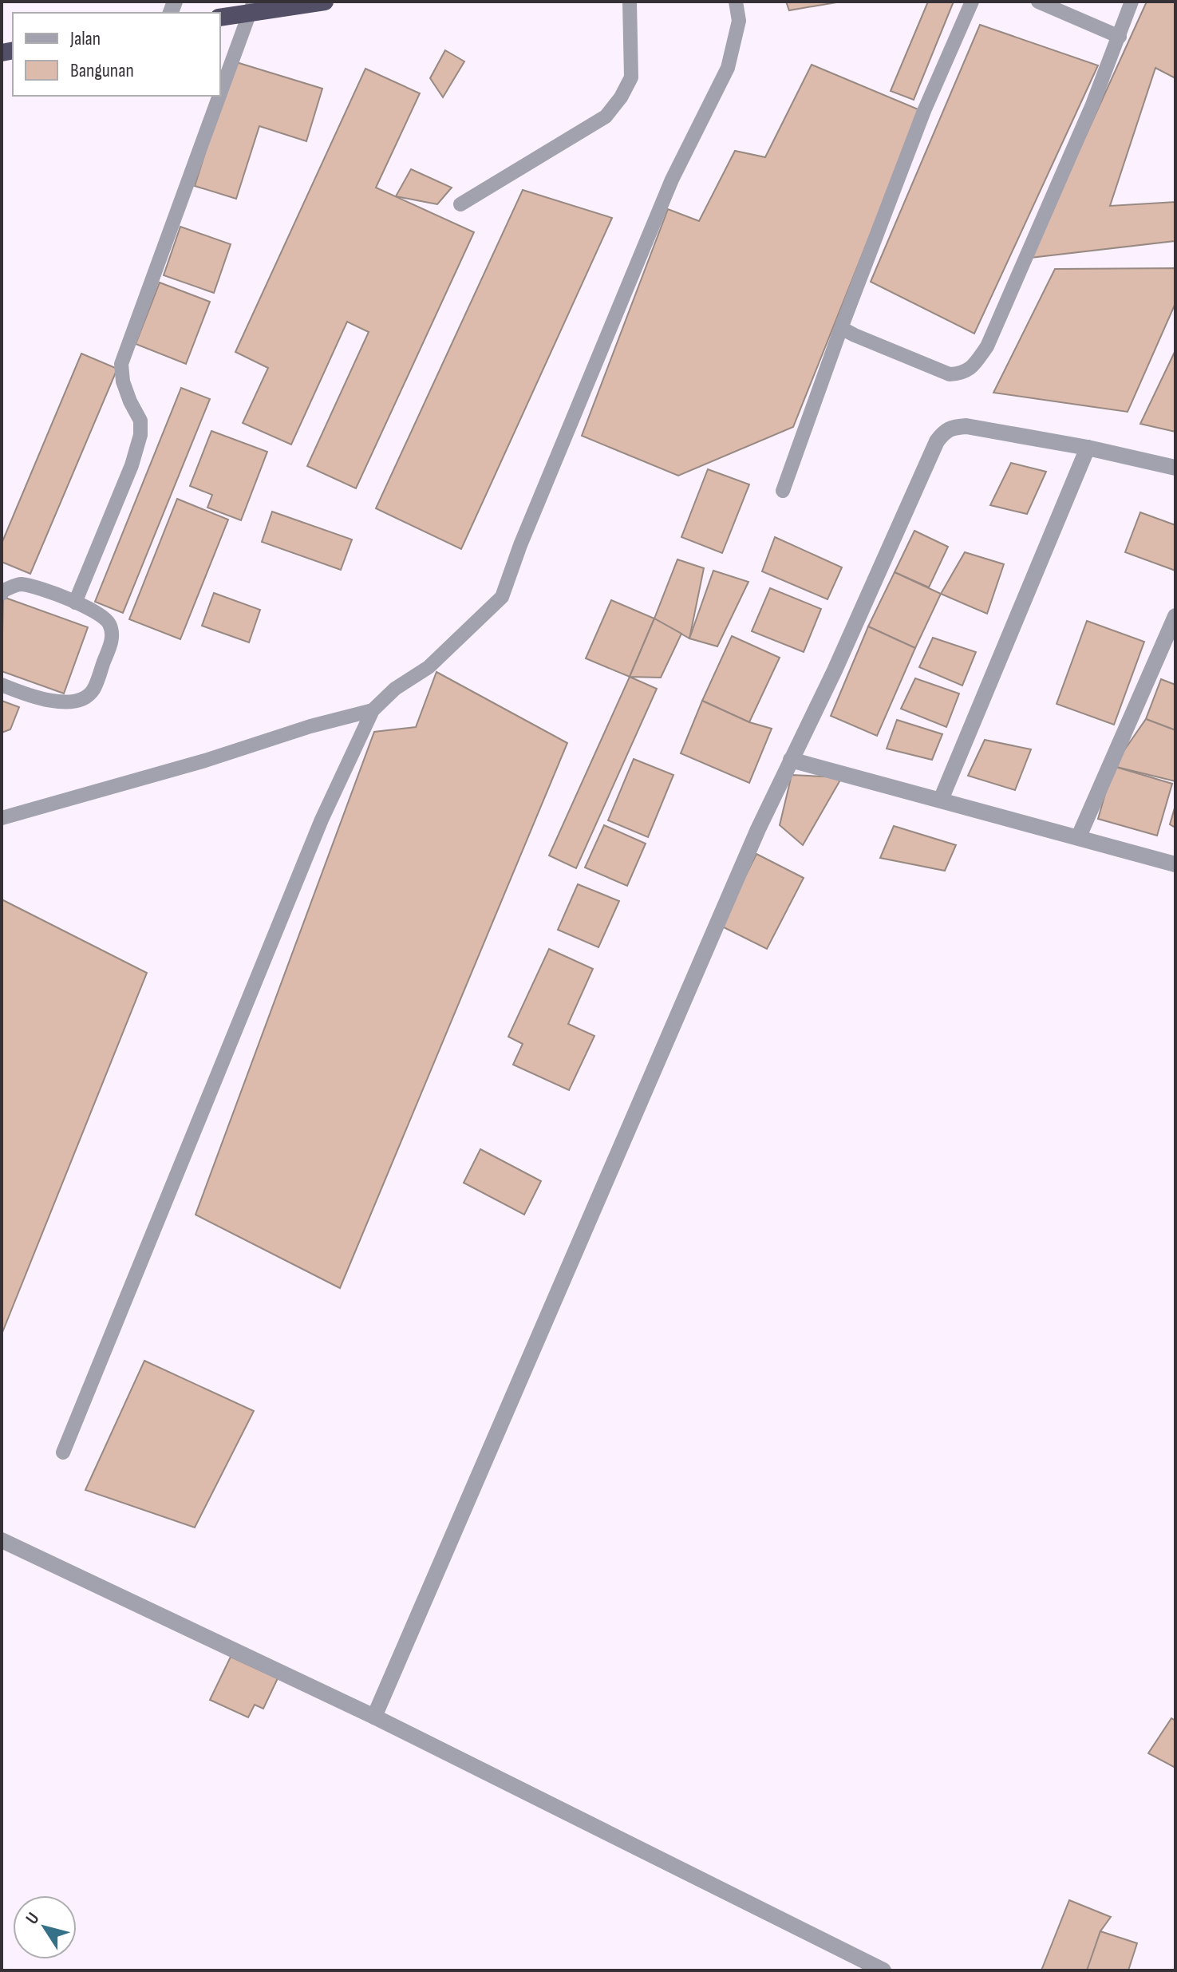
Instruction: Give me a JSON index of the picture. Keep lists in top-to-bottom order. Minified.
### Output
{"legend":["Jalan","Bangunan"],"north":"top left"}
